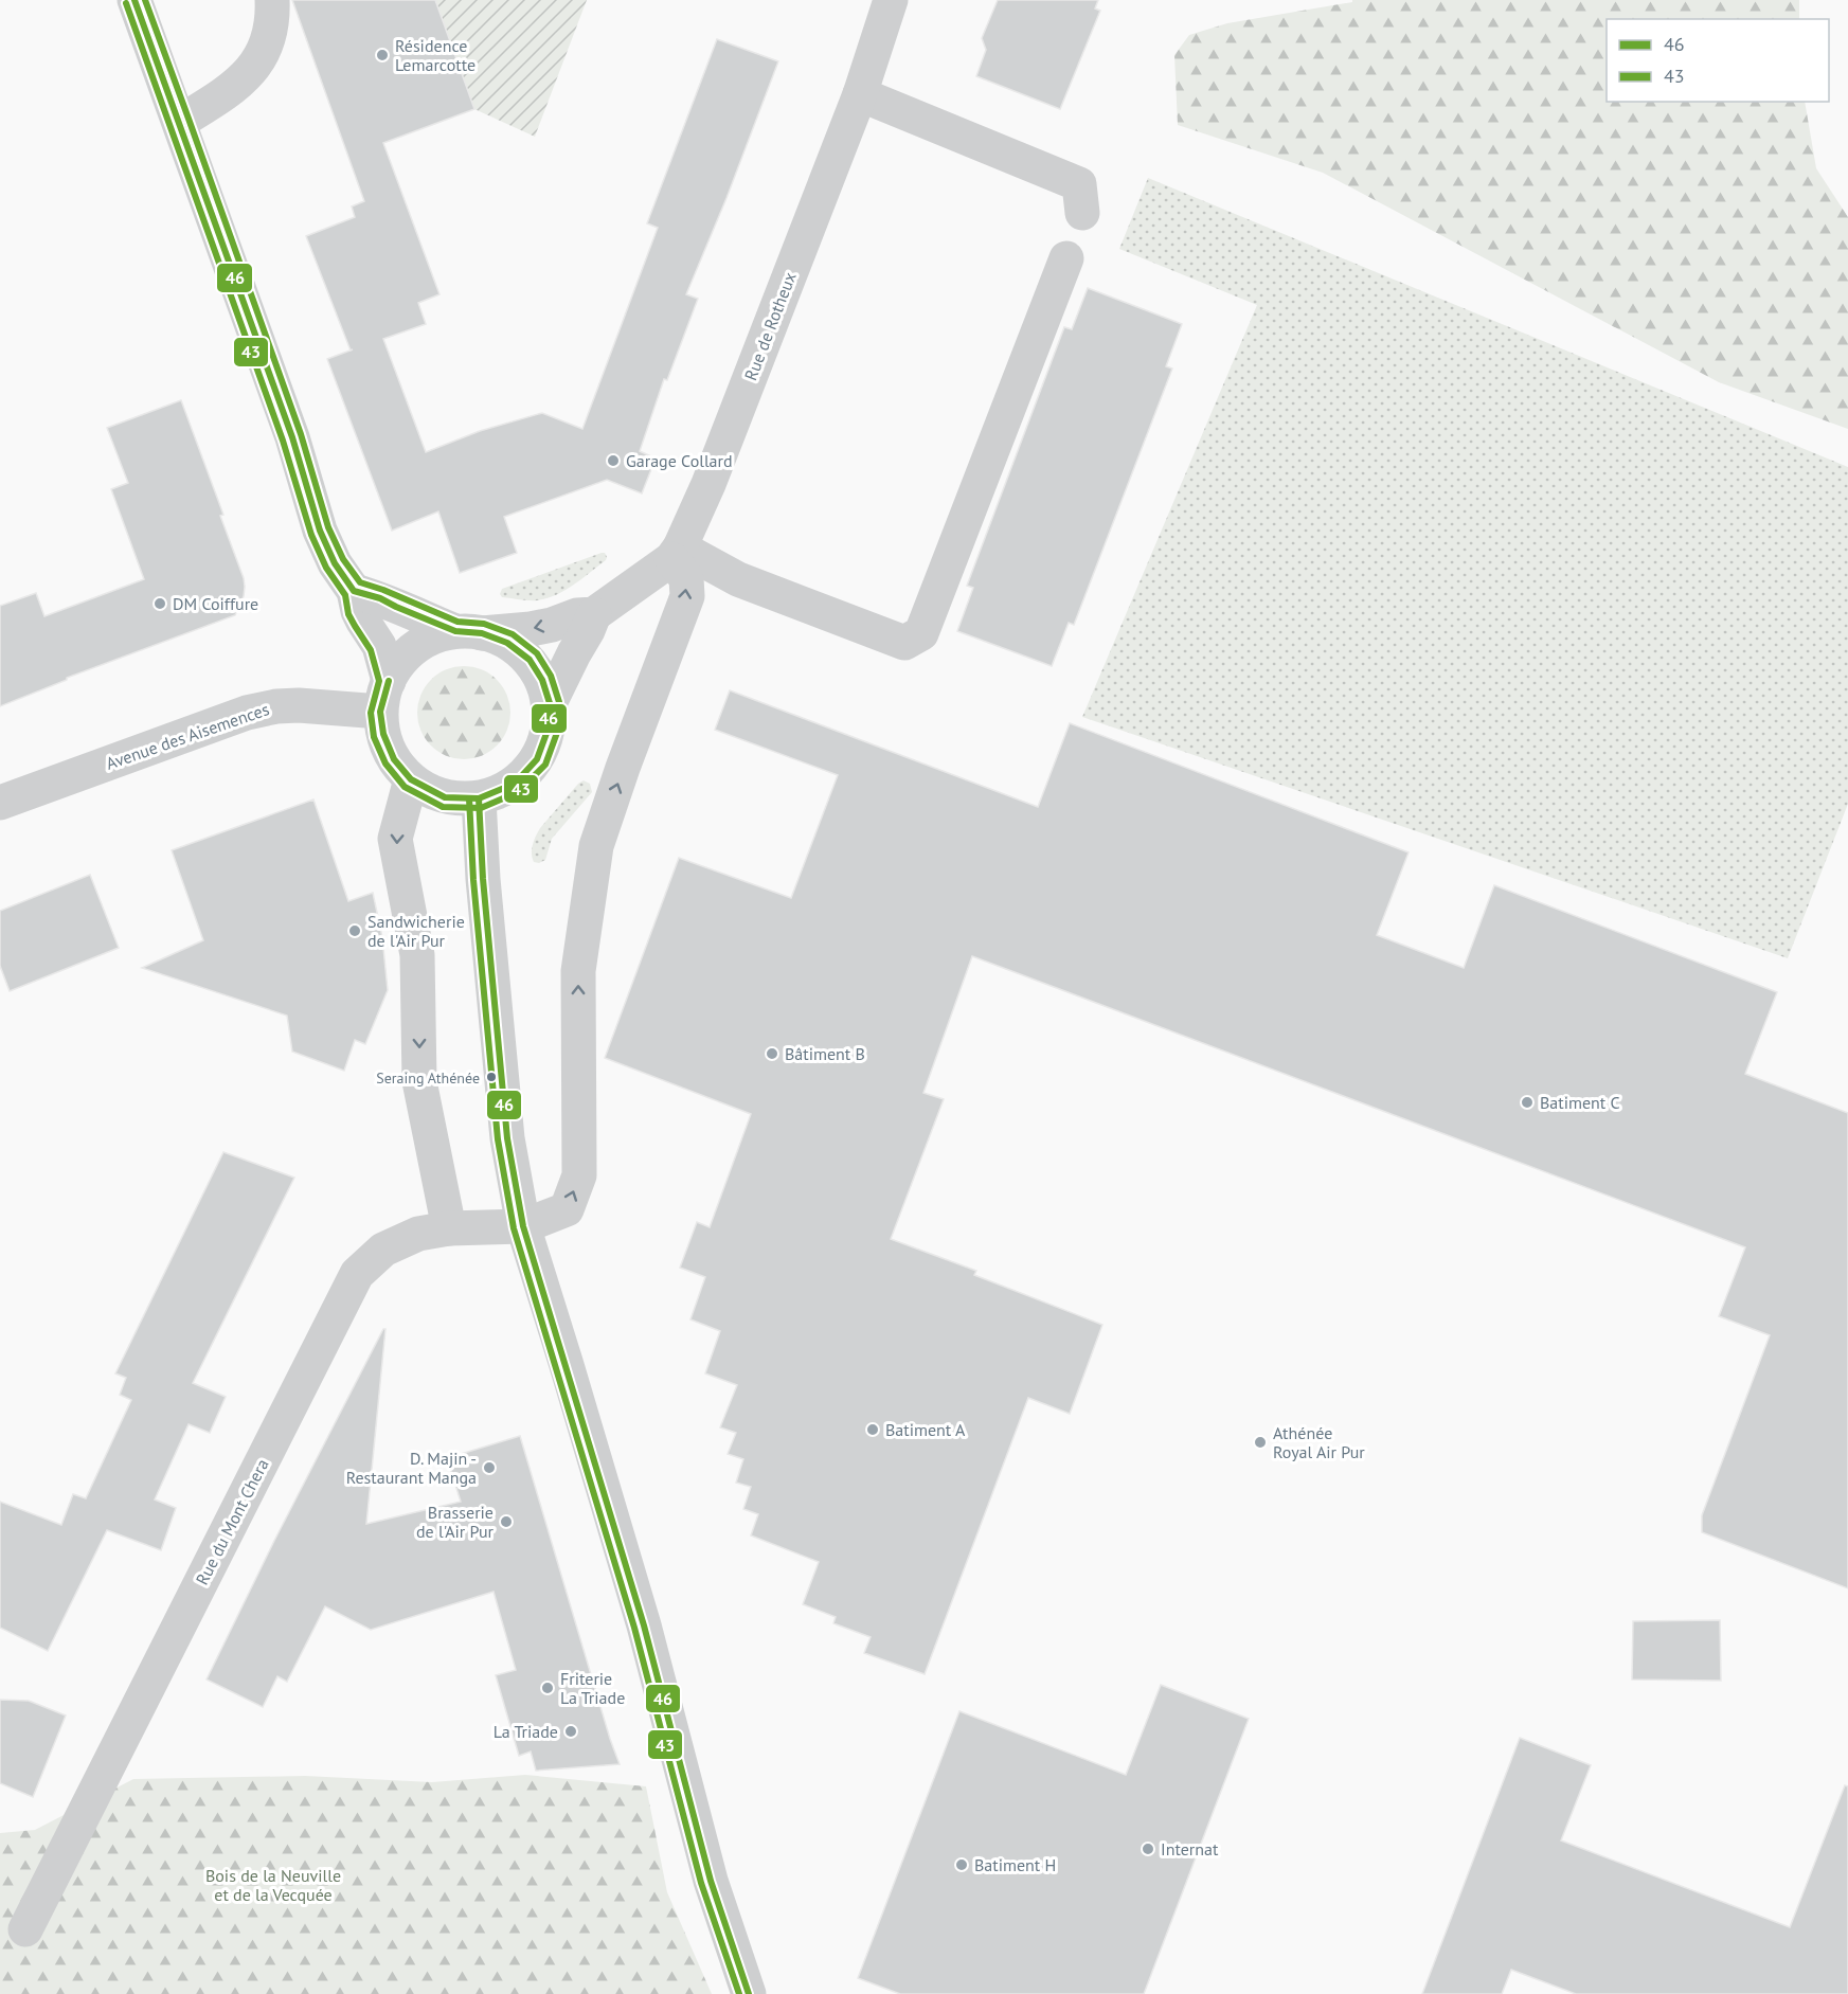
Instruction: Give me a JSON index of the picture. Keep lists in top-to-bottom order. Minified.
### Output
{"streets":{"street":["Rue de Rotheux","Avenue des Aisemences","Rue du Mont Chera"]},"crossings":[["Rue de Rotheux","Rue du Mont Chera"]],"parks":["Bois de la Neuville et de la Vecquée"],"places":["Résidence Lemarcotte","Garage Collard","DM Coiffure","Sandwicherie de l'Air Pur","Bâtiment B","Seraing Athénée","Batiment C","Batiment A","Athénée Royal Air Pur","D. Majin - Restaurant Manga","Brasserie de l'Air Pur","Friterie La Triade","La Triade","Internat","Batiment H"],"lines":["transit line 46","transit line 43"],"legend":["46","43"]}
